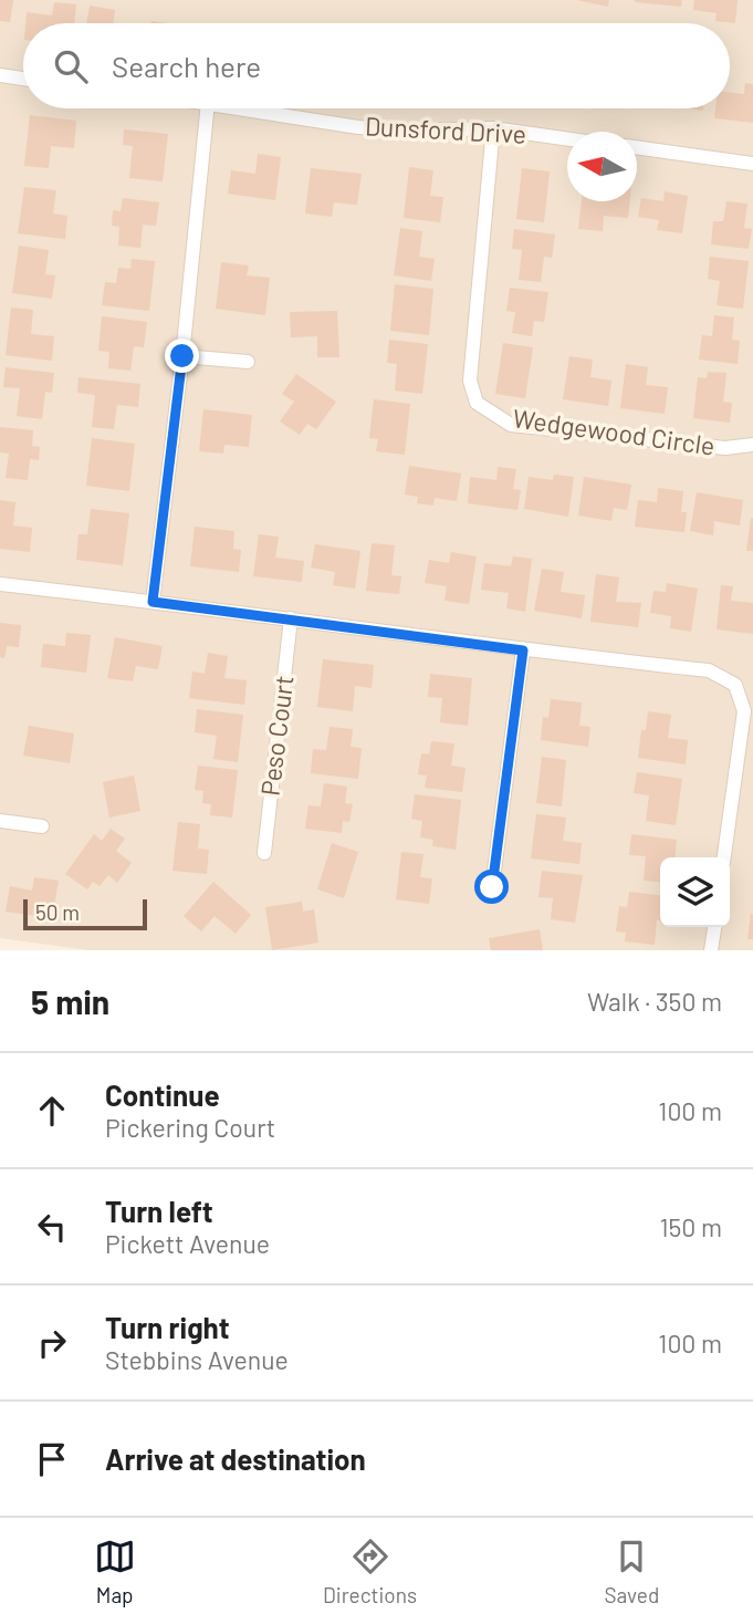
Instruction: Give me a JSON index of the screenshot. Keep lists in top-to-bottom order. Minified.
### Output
{"streets":{"street":["Dunsford Drive","Wedgewood Circle","Peso Court"]},"crossings":[["Dunsford Drive","Wedgewood Circle"]],"scale_bar":"50 m","north":"left","page":{"search":"Search here","scale":"50 m","heading":["5 min","Walk · 350 m"],"list":[["Continue","Pickering Court","100 m"],["Turn left","Pickett Avenue","150 m"],["Turn right","Stebbins Avenue","100 m"],"Arrive at destination"],"nav":["Map","Directions","Saved"]}}
